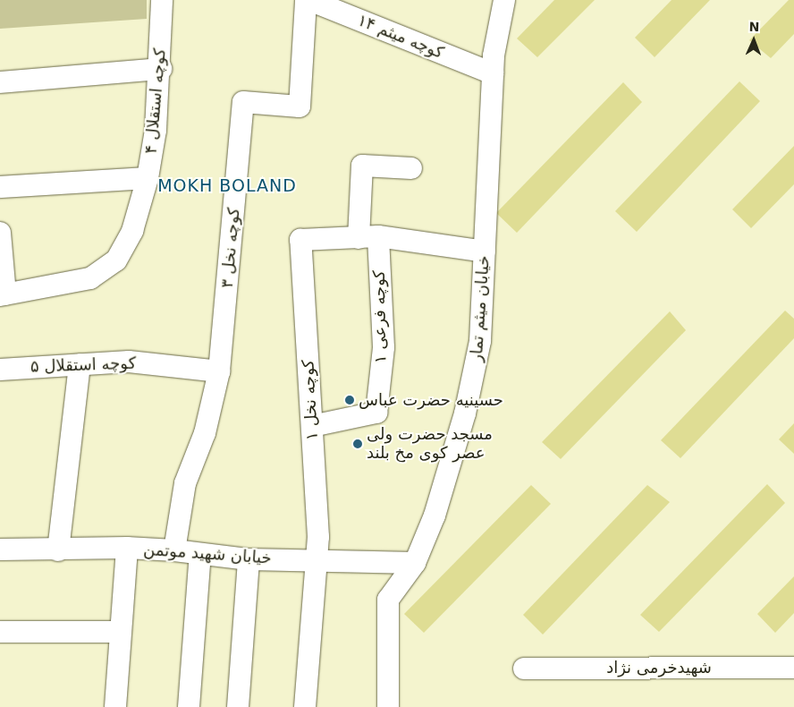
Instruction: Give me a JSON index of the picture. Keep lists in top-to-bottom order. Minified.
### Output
{"streets":{"street":["کوچه میثم ۱۴","کوچه استقلال ۴","کوچه نخل ۳","خیابان میثم تمار","کوچه فرعی ۱","کوچه استقلال ۵","کوچه نخل ۱","خیابان شهید موتمن","شهیدخرمی نژاد"]},"crossings":[["کوچه میثم ۱۴","کوچه نخل ۳"],["کوچه میثم ۱۴","خیابان میثم تمار"],["کوچه نخل ۳","کوچه استقلال ۵"],["کوچه نخل ۳","خیابان شهید موتمن"],["خیابان میثم تمار","خیابان شهید موتمن"],["کوچه فرعی ۱","کوچه نخل ۱"],["کوچه نخل ۱","خیابان شهید موتمن"]],"districts":["MOKH BOLAND"],"places":["حسینیه حضرت عباس","مسجد حضرت ولی عصر کوی مخ بلند"],"north":"top"}
